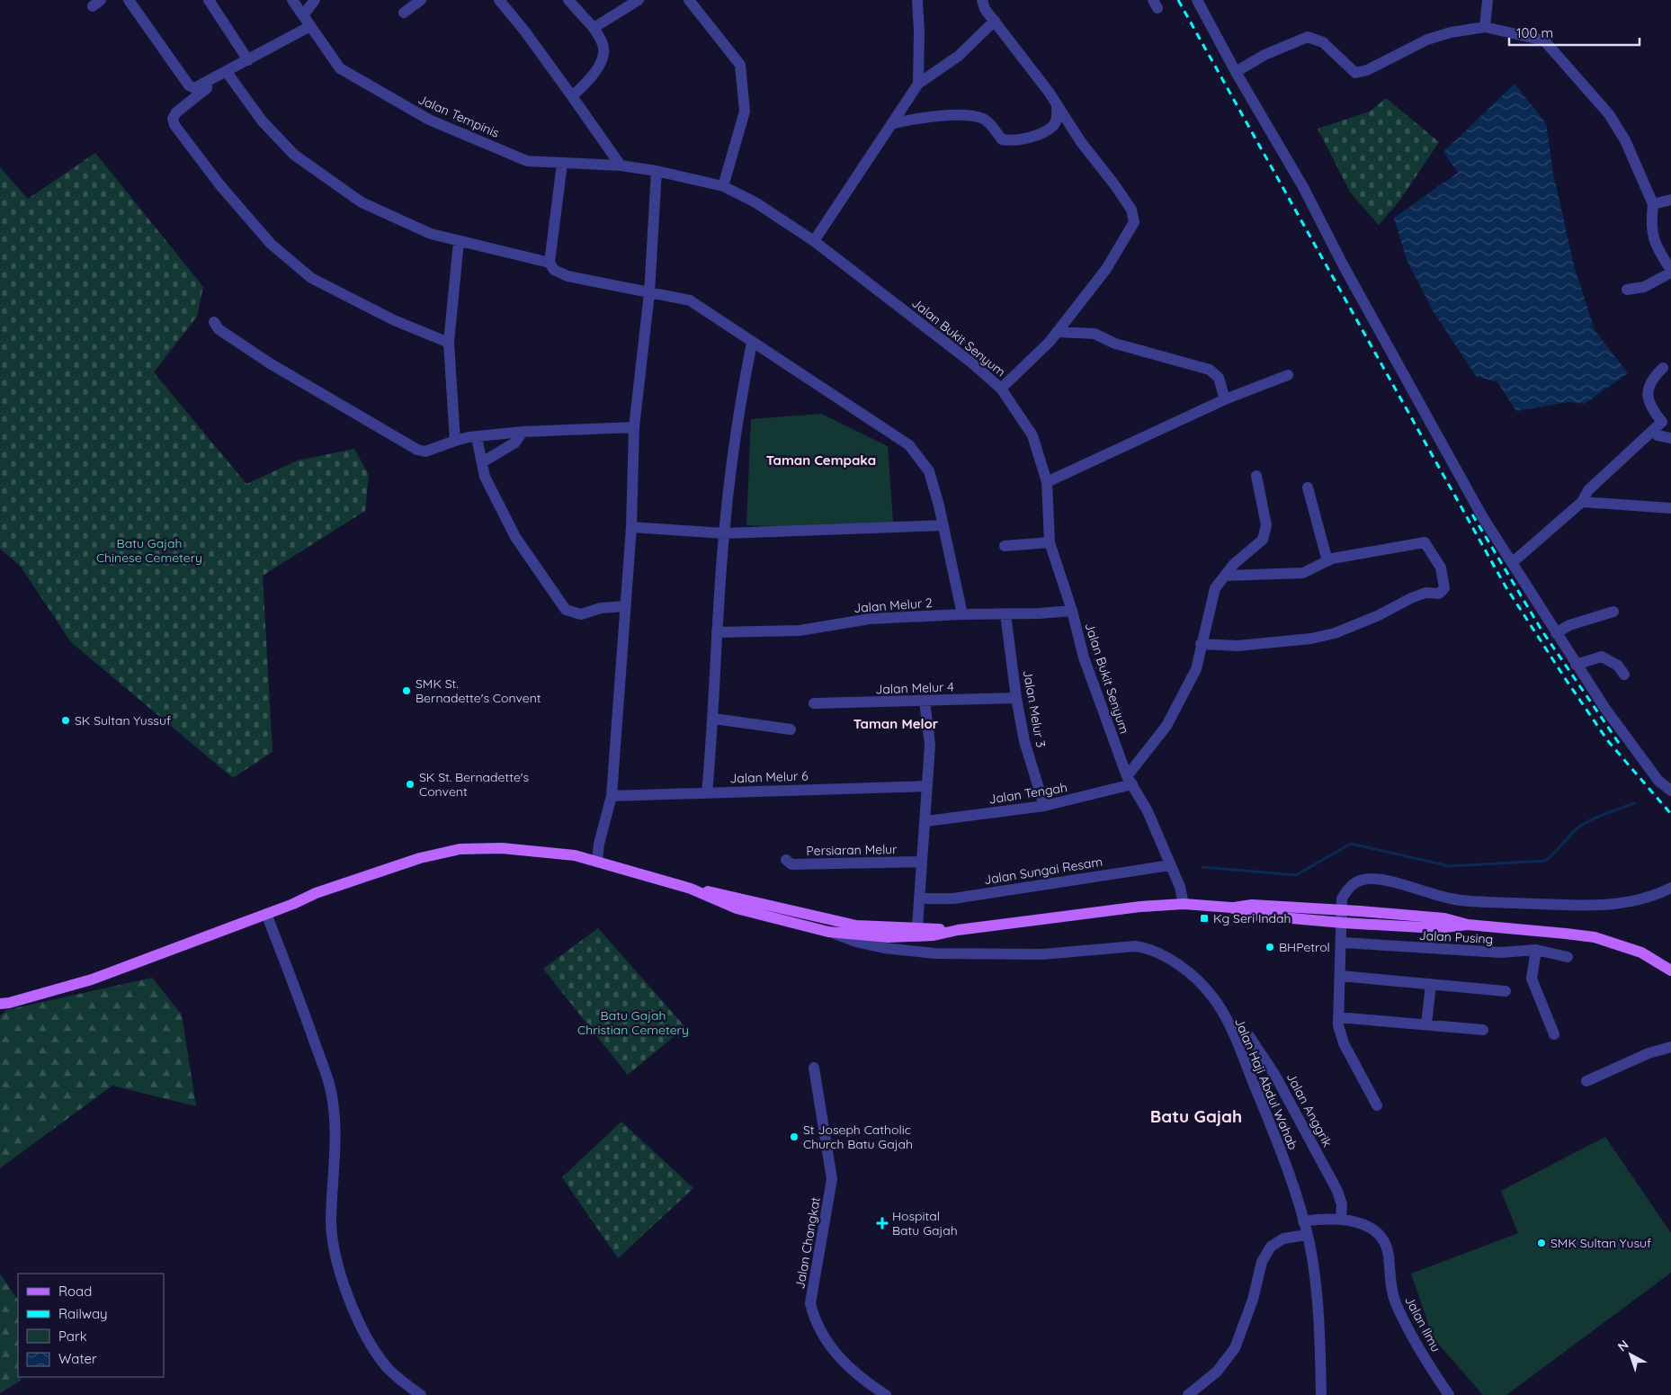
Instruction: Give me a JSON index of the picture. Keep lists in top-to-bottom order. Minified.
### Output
{"streets":{"street":["Jalan Tempinis","Jalan Bukit Senyum","Jalan Melur 2","Jalan Melur 4","Jalan Melur 3","Jalan Melur 6","Jalan Tengah","Persiaran Melur","Jalan Sungai Resam","Jalan Pusing","Jalan Haji Abdul Wahab","Jalan Anggrik","Jalan Changkat","Jalan Ilmu"]},"crossings":[["Jalan Tempinis","Jalan Bukit Senyum"],["Jalan Bukit Senyum","Jalan Melur 2"],["Jalan Bukit Senyum","Jalan Tengah"],["Jalan Bukit Senyum","Jalan Sungai Resam"],["Jalan Melur 2","Jalan Melur 3"],["Jalan Melur 4","Jalan Melur 3"],["Jalan Melur 3","Jalan Tengah"],["Jalan Haji Abdul Wahab","Jalan Anggrik"],["Jalan Haji Abdul Wahab","Jalan Ilmu"],["Jalan Anggrik","Jalan Ilmu"]],"districts":["Taman Cempaka","Taman Melor","Batu Gajah"],"parks":["Batu Gajah Chinese Cemetery","Batu Gajah Christian Cemetery"],"places":{"other":["SMK St. Bernadette's Convent","SK Sultan Yussuf","SK St. Bernadette's Convent","BHPetrol","St Joseph Catholic Church Batu Gajah","SMK Sultan Yusuf"],"transit":["Kg Seri Indah"],"health":["Hospital Batu Gajah"]},"legend":["Road","Railway","Park","Water"],"scale_bar":"100 m","north":"top left"}
